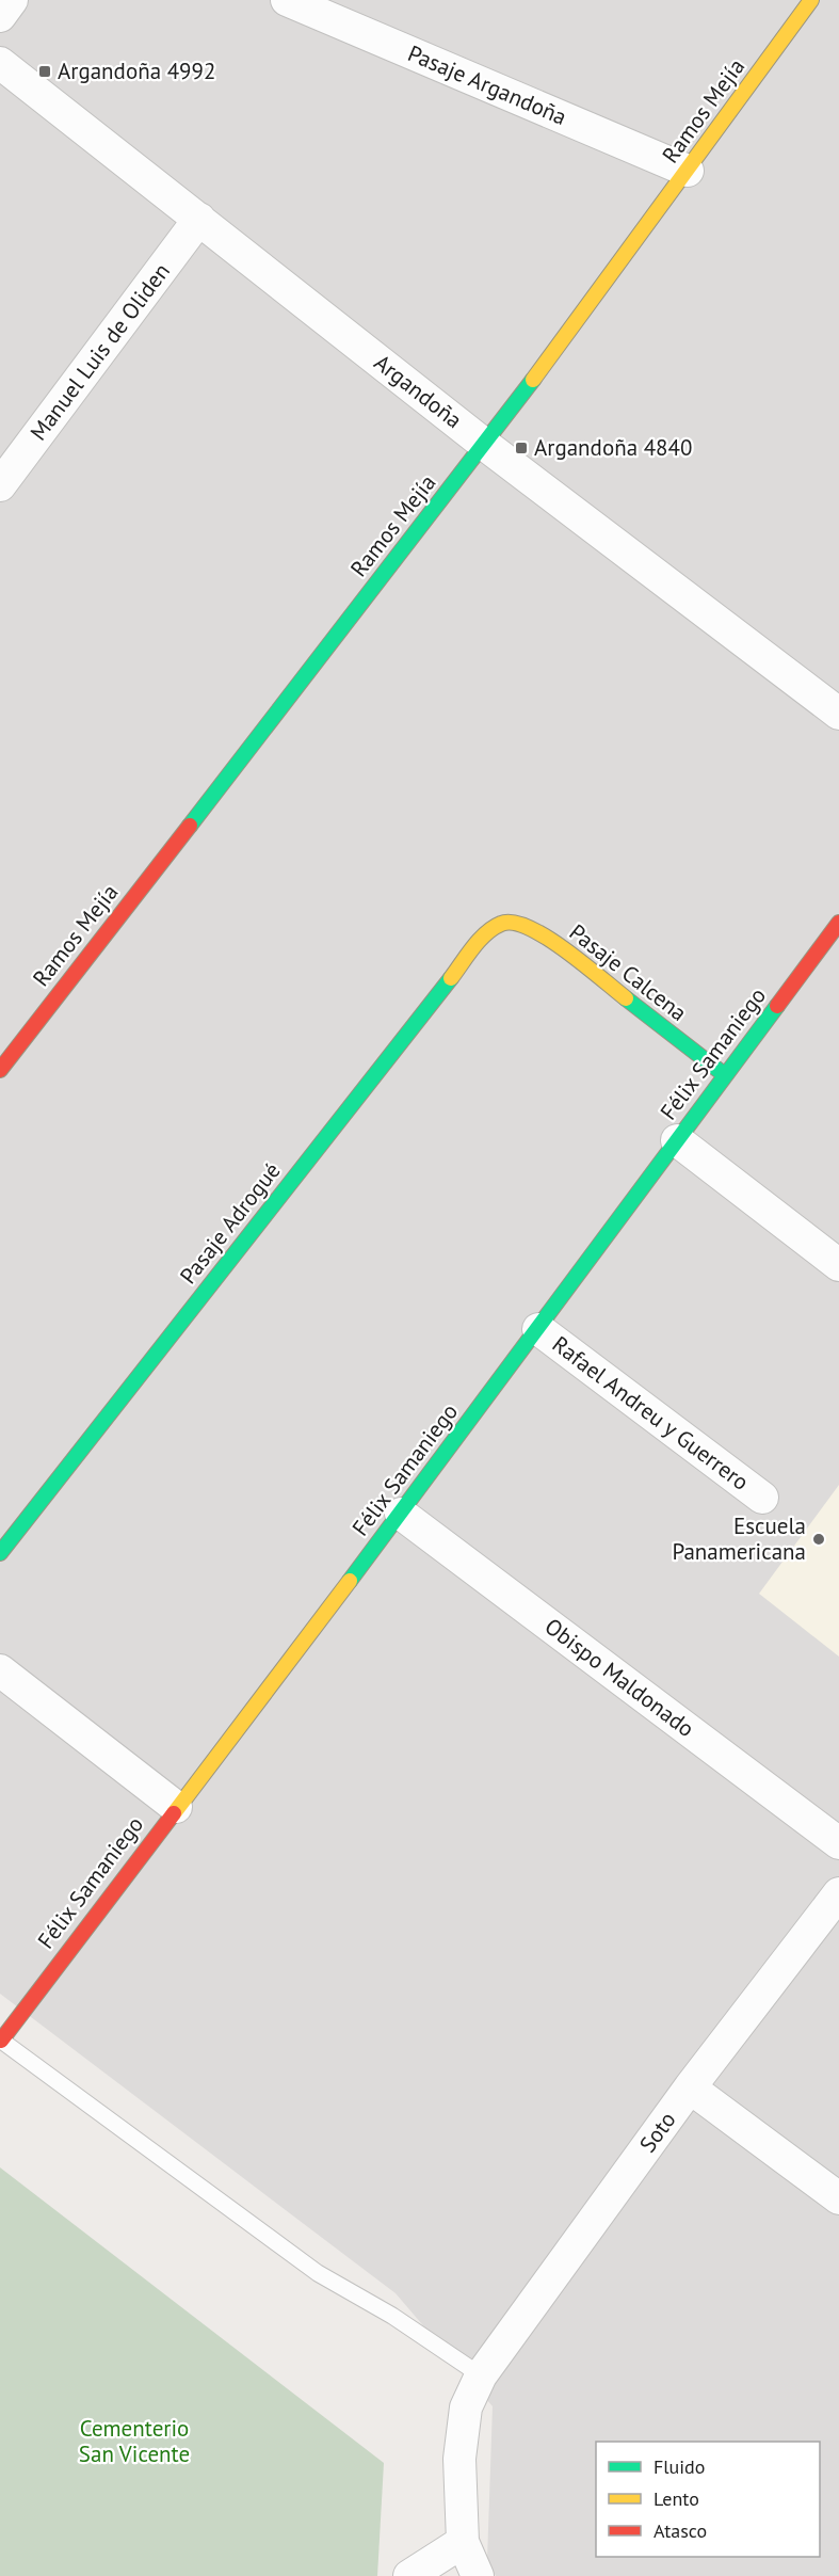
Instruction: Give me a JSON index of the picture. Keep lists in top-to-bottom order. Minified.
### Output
{"streets":{"street":["Pasaje Argandoña","Ramos Mejía","Manuel Luis de Oliden","Argandoña","Pasaje Calcena","Félix Samaniego","Pasaje Adrogué","Rafael Andreu y Guerrero","Obispo Maldonado","Soto"]},"crossings":[["Pasaje Argandoña","Ramos Mejía"],["Ramos Mejía","Argandoña"],["Manuel Luis de Oliden","Argandoña"],["Pasaje Calcena","Félix Samaniego"],["Pasaje Calcena","Pasaje Adrogué"],["Félix Samaniego","Rafael Andreu y Guerrero"],["Félix Samaniego","Obispo Maldonado"]],"parks":["Cementerio San Vicente"],"places":{"transit":["Argandoña 4992","Argandoña 4840"],"other":["Escuela Panamericana"]},"legend":["Fluido","Lento","Atasco"]}
